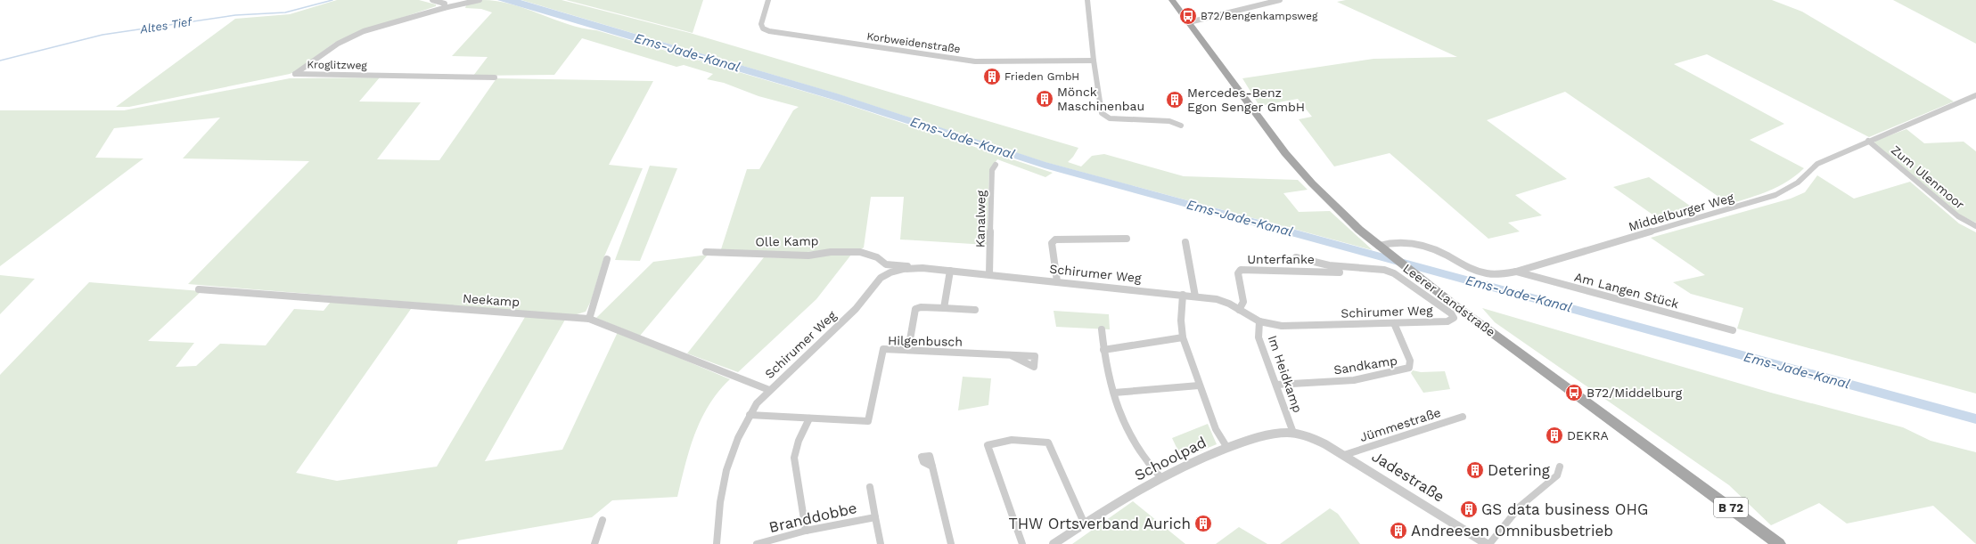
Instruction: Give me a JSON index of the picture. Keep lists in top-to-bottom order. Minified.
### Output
{"streets":{"main road":["Leerer Landstraße","B 72"],"street":["Korbweidenstraße","Kroglitzweg","Zum Ulenmoor","Middelburger Weg","Kanalweg","Olle Kamp","Unterfanke","Schirumer Weg","Am Langen Stück","Neekamp","Hilgenbusch","Sandkamp","Im Heidkamp","Jümmestraße","Schoolpad","Jadestraße","Branddobbe"]},"crossings":[["Zum Ulenmoor","Middelburger Weg"],["Middelburger Weg","Am Langen Stück"],["Middelburger Weg","Leerer Landstraße"],["Kanalweg","Schirumer Weg"],["Olle Kamp","Schirumer Weg"],["Unterfanke","Schirumer Weg"],["Schirumer Weg","Neekamp"],["Schirumer Weg","Hilgenbusch"],["Schirumer Weg","Sandkamp"],["Schirumer Weg","Im Heidkamp"],["Sandkamp","Im Heidkamp"],["Im Heidkamp","Schoolpad"],["Jümmestraße","Jadestraße"],["Schoolpad","Jadestraße"]],"water":["Altes Tief","Ems-Jade-Kanal"],"places":{"bus stop":["B72/Bengenkampsweg","B72/Middelburg"],"building":["Frieden GmbH","Mönck Maschinenbau","Mercedes-Benz Egon Senger GmbH","DEKRA","Detering","GS data business OHG","THW Ortsverband Aurich","Andreesen Omnibusbetrieb"]}}
